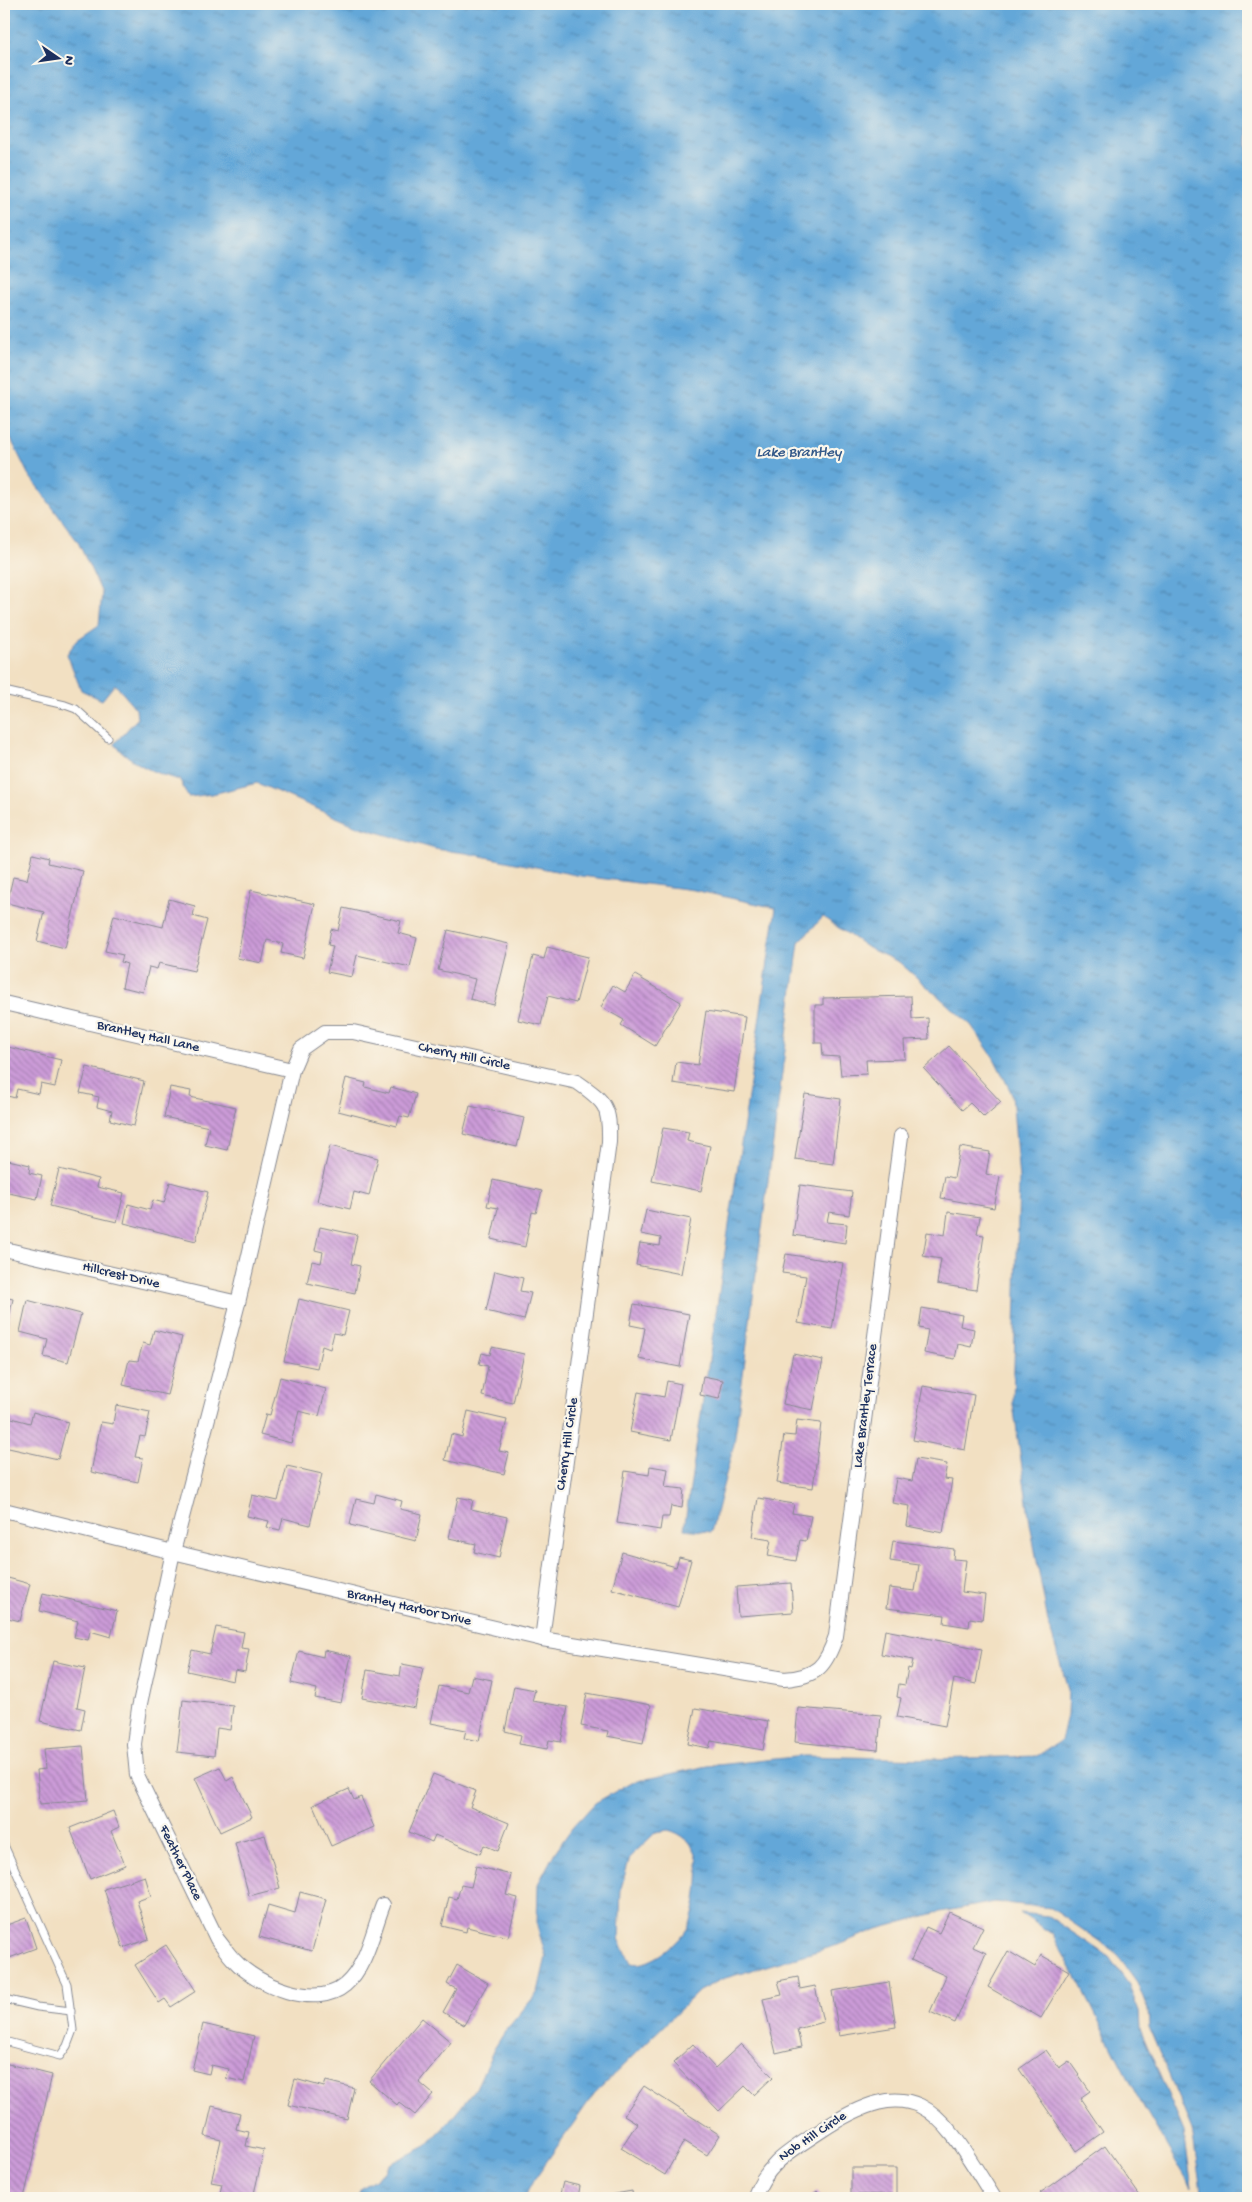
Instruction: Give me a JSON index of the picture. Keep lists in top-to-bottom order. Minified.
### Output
{"streets":{"street":["Brantley Hall Lane","Cherry Hill Circle","Hillcrest Drive","Lake Brantley Terrace","Brantley Harbor Drive","Feather Place","Nob Hill Circle"]},"crossings":[["Brantley Hall Lane","Cherry Hill Circle"],["Cherry Hill Circle","Hillcrest Drive"],["Cherry Hill Circle","Brantley Harbor Drive"],["Cherry Hill Circle","Feather Place"],["Lake Brantley Terrace","Brantley Harbor Drive"],["Brantley Harbor Drive","Feather Place"]],"water":["Lake Brantley"],"north":"right"}
